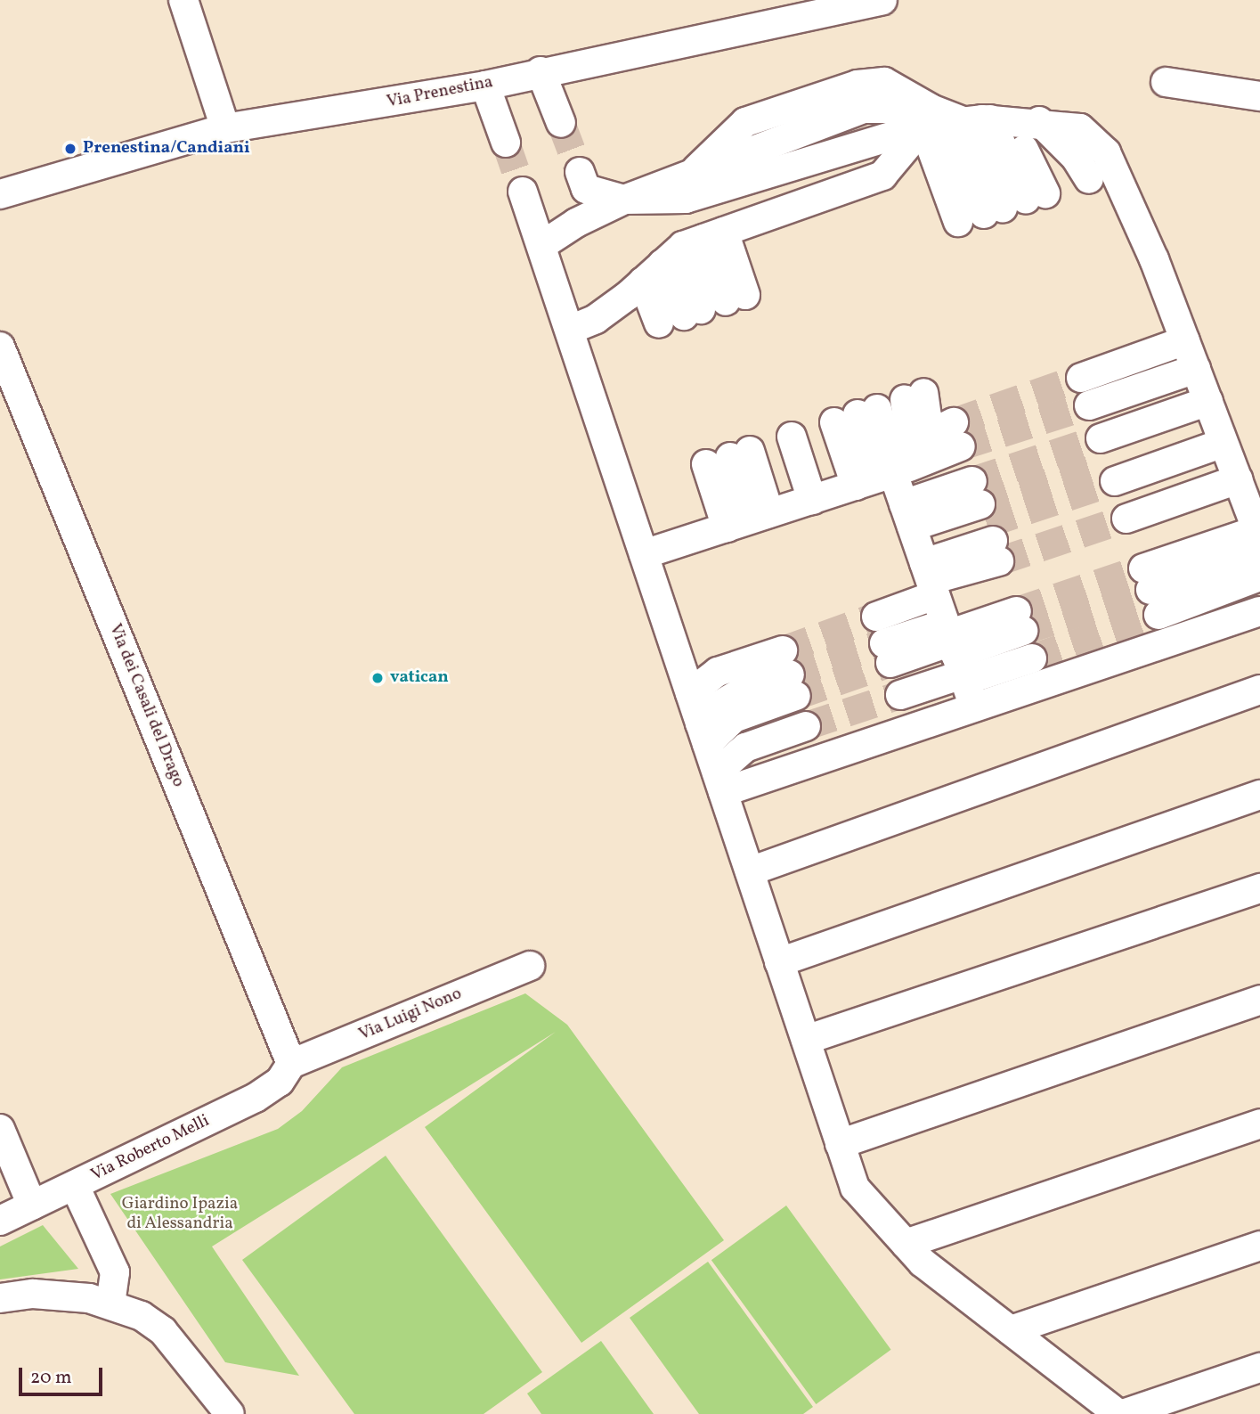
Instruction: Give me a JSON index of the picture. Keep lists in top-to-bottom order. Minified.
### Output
{"streets":{"street":["Via Prenestina","Via dei Casali del Drago","Via Luigi Nono","Via Roberto Melli"]},"crossings":[["Via dei Casali del Drago","Via Luigi Nono"],["Via dei Casali del Drago","Via Roberto Melli"],["Via Luigi Nono","Via Roberto Melli"]],"parks":["Giardino Ipazia di Alessandria"],"places":["Prenestina/Candiani","vatican"],"scale_bar":"20 m"}
